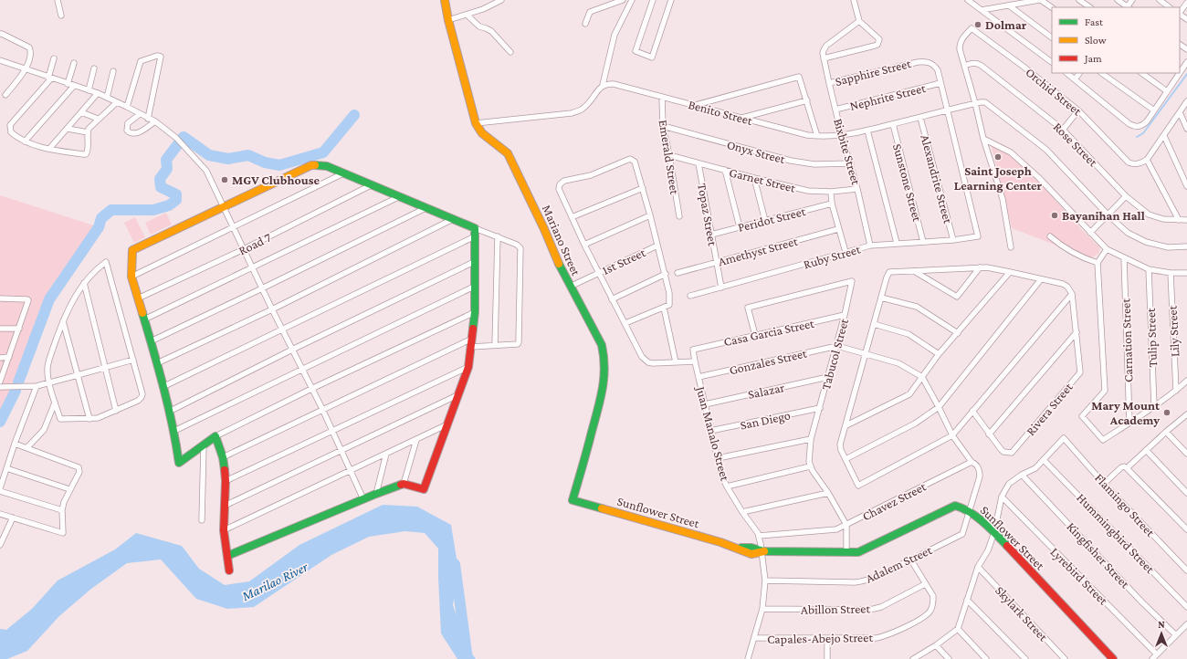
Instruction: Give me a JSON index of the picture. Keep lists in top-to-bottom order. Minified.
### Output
{"streets":{"street":["Sapphire Street","Orchid Street","Nephrite Street","Benito Street","Rose Street","Onyx Street","Bixbite Street","Emerald Street","Alexandrite Street","Garnet Street","Sunstone Street","Topaz Street","Peridot Street","Mariano Street","Road 7","Amethyst Street","Ruby Street","1st Street","Lily Street","Casa Garcia Street","Tulip Street","Carnation Street","Tabucol Street","Gonzales Street","Salazar","Rivera Street","San Diego","Juan Manalo Street","Chavez Street","Flamingo Street","Sunflower Street","Hummingbird Street","Kingfisher Street","Adalem Street","Lyrebird Street","Abillon Street","Skylark Street","Capales-Abejo Street"]},"crossings":[["Sapphire Street","Nephrite Street"],["Sapphire Street","Bixbite Street"],["Orchid Street","Rose Street"],["Nephrite Street","Bixbite Street"],["Benito Street","Bixbite Street"],["Benito Street","Emerald Street"],["Benito Street","Alexandrite Street"],["Benito Street","Sunstone Street"],["Benito Street","Ruby Street"],["Onyx Street","Bixbite Street"],["Onyx Street","Emerald Street"],["Bixbite Street","Garnet Street"],["Bixbite Street","Ruby Street"],["Emerald Street","Garnet Street"],["Alexandrite Street","Ruby Street"],["Garnet Street","Topaz Street"],["Sunstone Street","Ruby Street"],["Topaz Street","Peridot Street"],["Topaz Street","Amethyst Street"],["Topaz Street","Ruby Street"],["Mariano Street","1st Street"],["Mariano Street","Sunflower Street"],["Casa Garcia Street","Tabucol Street"],["Casa Garcia Street","Juan Manalo Street"],["Tabucol Street","Gonzales Street"],["Tabucol Street","Salazar"],["Tabucol Street","San Diego"],["Gonzales Street","Juan Manalo Street"],["Salazar","Juan Manalo Street"],["San Diego","Juan Manalo Street"],["Juan Manalo Street","Chavez Street"],["Juan Manalo Street","Sunflower Street"],["Juan Manalo Street","Adalem Street"],["Juan Manalo Street","Abillon Street"],["Juan Manalo Street","Capales-Abejo Street"],["Flamingo Street","Hummingbird Street"],["Sunflower Street","Adalem Street"],["Adalem Street","Capales-Abejo Street"],["Abillon Street","Capales-Abejo Street"]],"water":["Marilao River"],"places":["Dolmar","Saint Joseph Learning Center","MGV Clubhouse","Bayanihan Hall","Mary Mount Academy"],"legend":["Fast","Slow","Jam"],"north":"top"}
